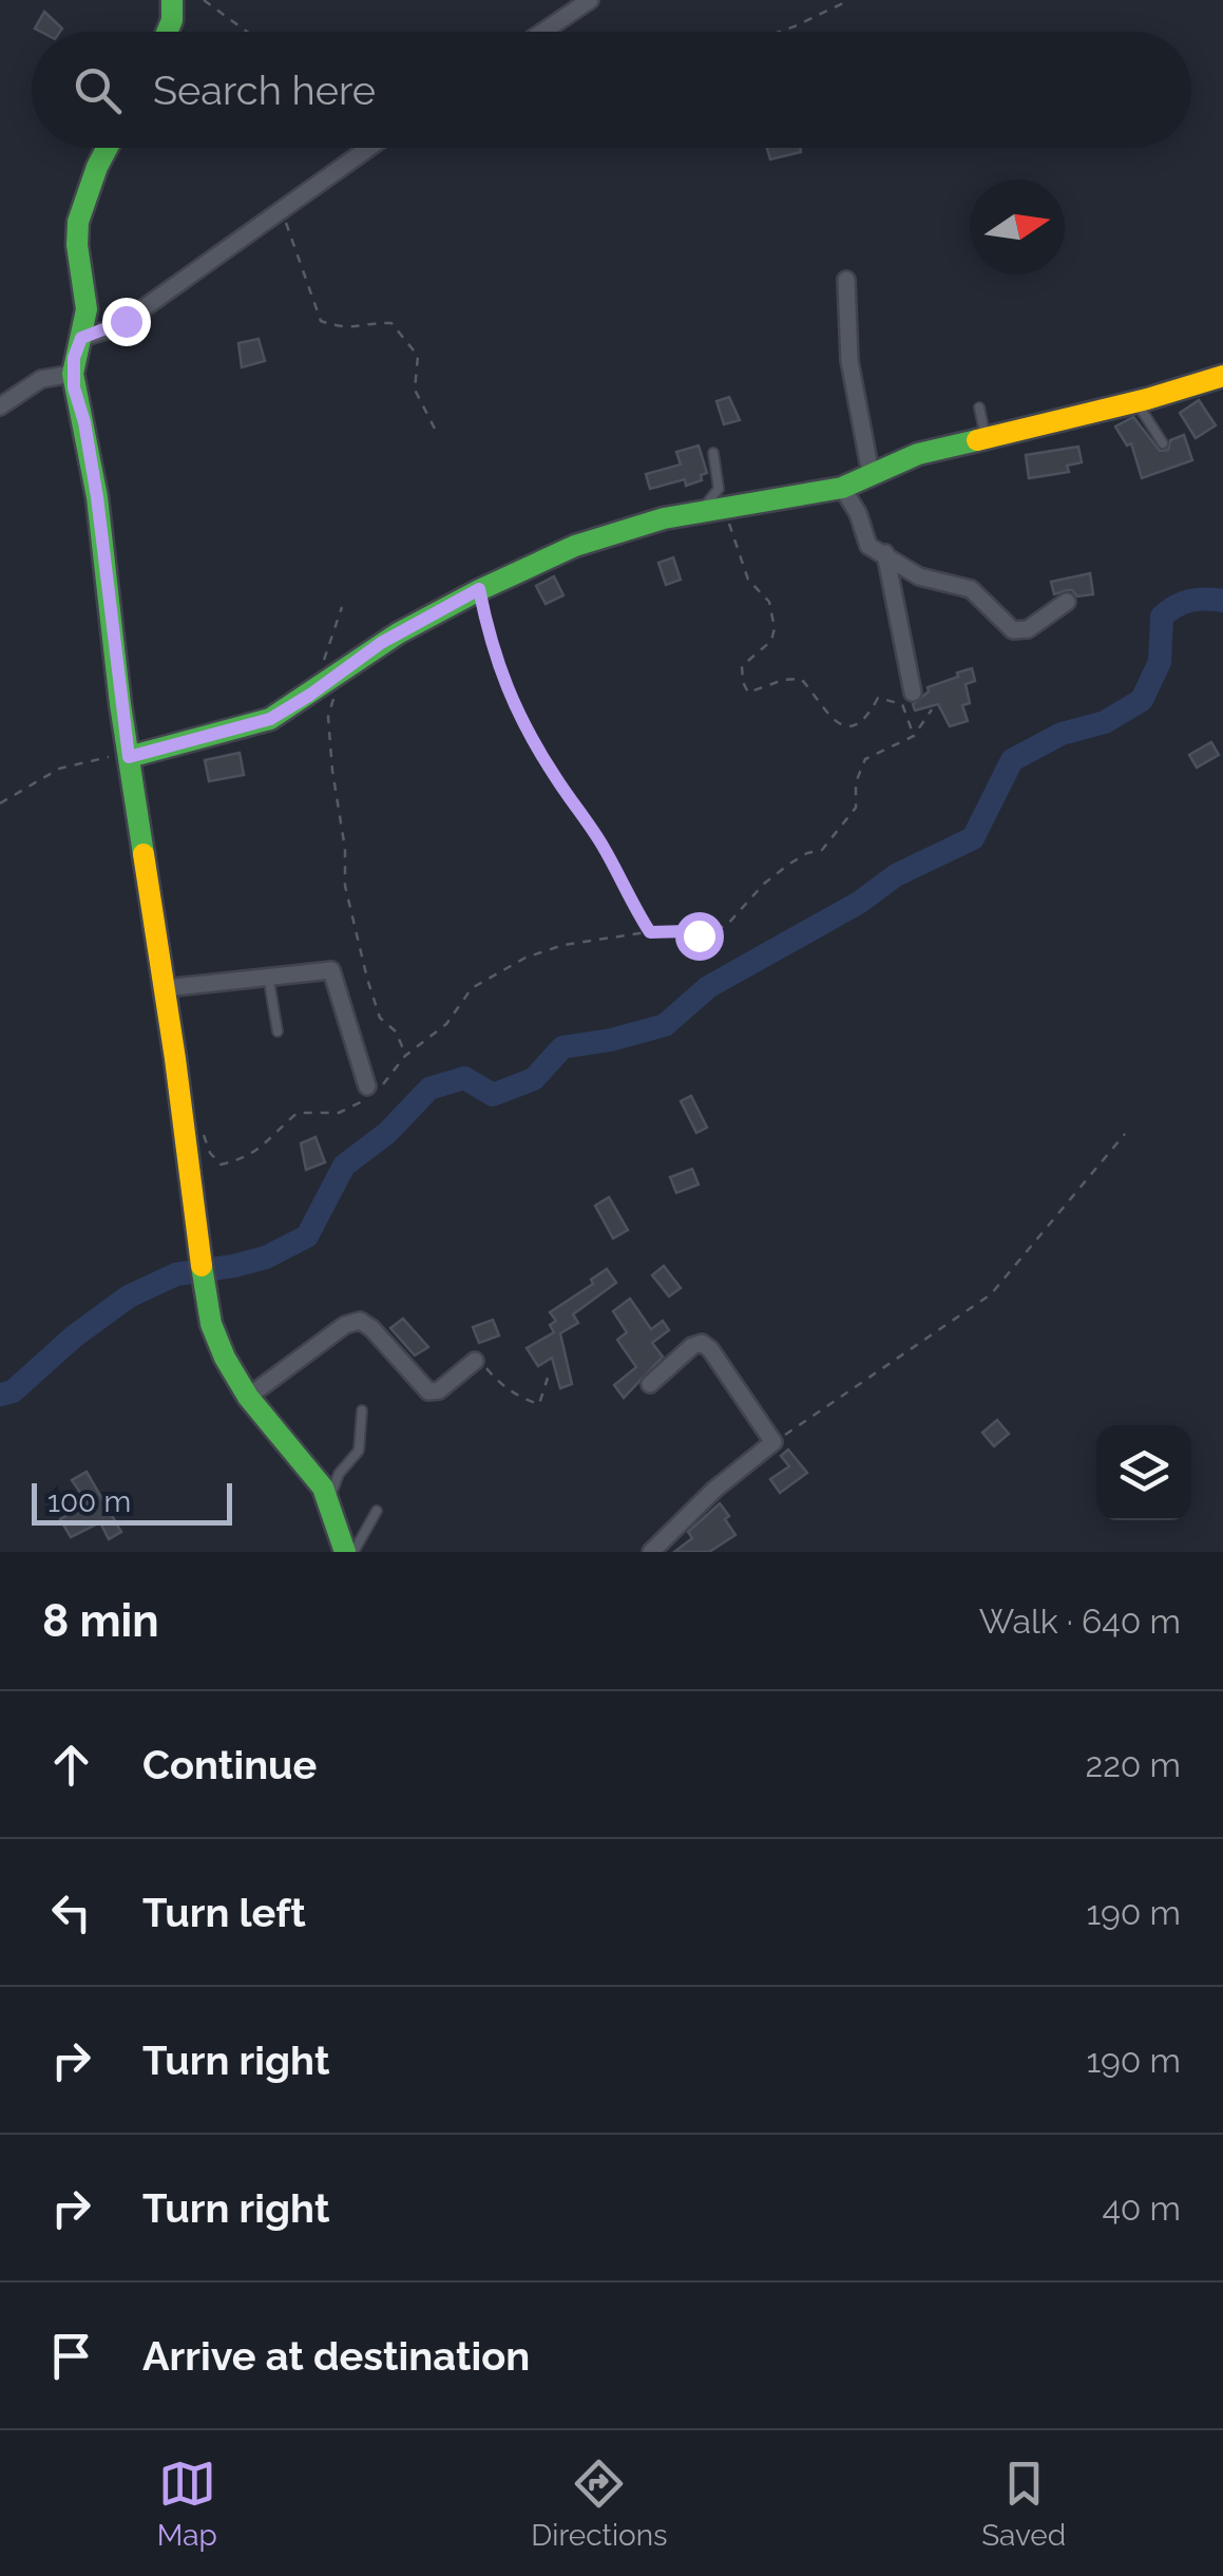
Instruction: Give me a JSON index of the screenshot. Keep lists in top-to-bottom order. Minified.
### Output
{"scale_bar":"100 m","north":"right","page":{"search":"Search here","scale":"100 m","heading":["8 min","Walk · 640 m"],"list":[["Continue","220 m"],["Turn left","190 m"],["Turn right","190 m"],["Turn right","40 m"],"Arrive at destination"],"nav":["Map","Directions","Saved"]}}
